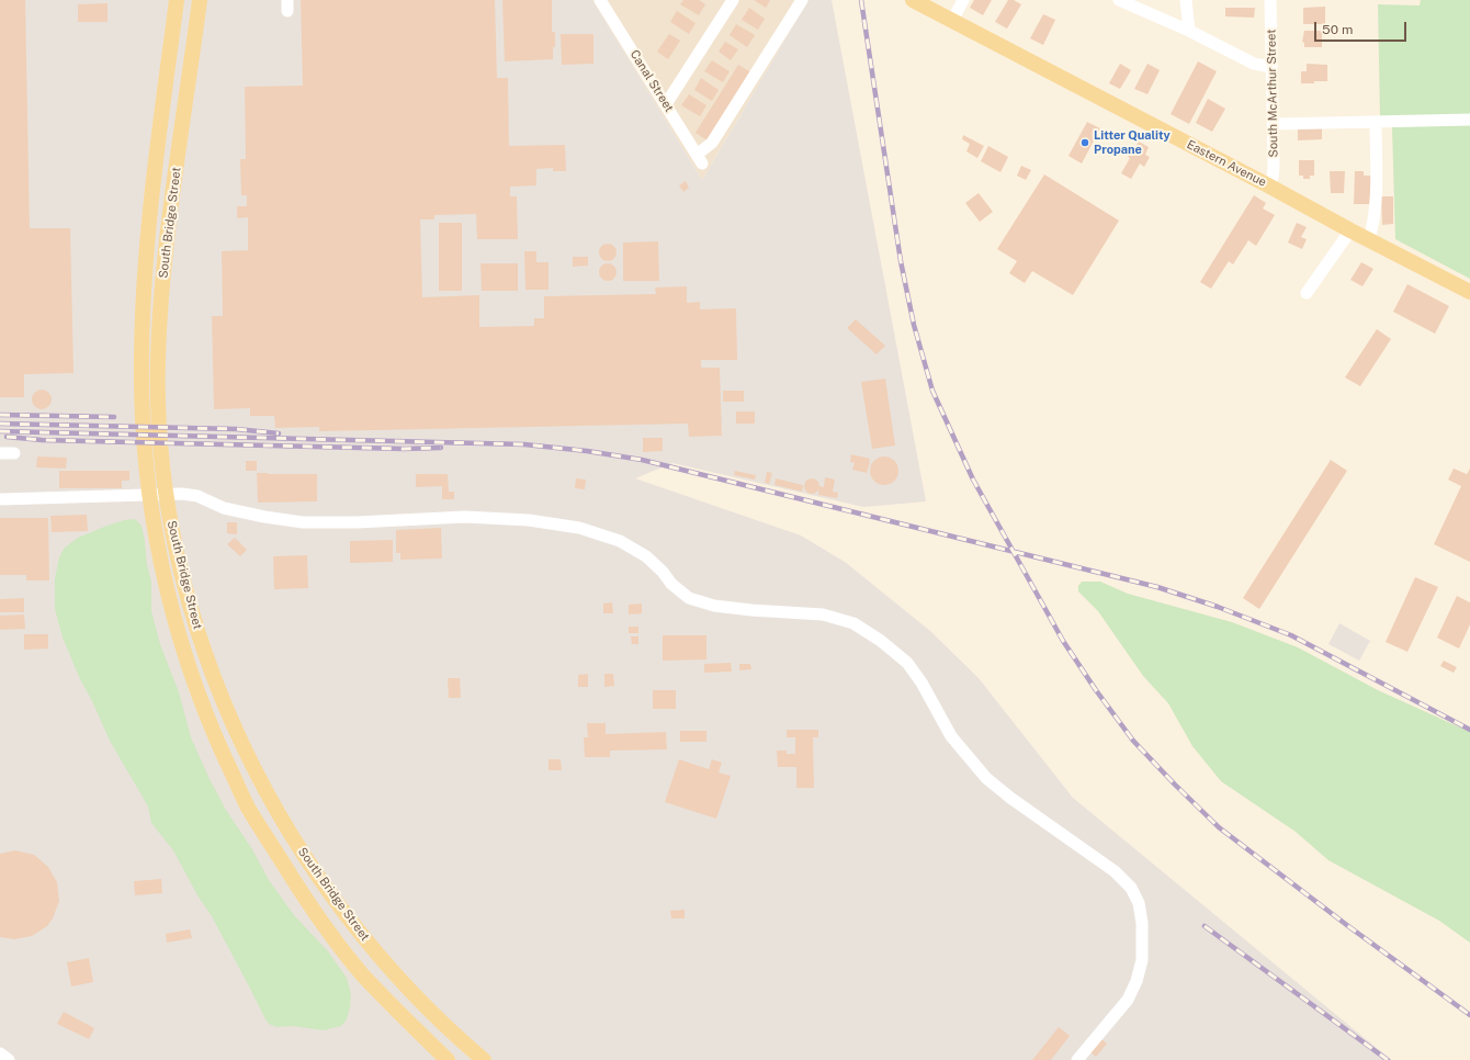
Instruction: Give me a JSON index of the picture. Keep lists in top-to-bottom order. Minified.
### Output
{"streets":{"main road":["Eastern Avenue","South Bridge Street"],"street":["Canal Street","South McArthur Street"]},"crossings":[["South McArthur Street","Eastern Avenue"]],"places":["Litter Quality Propane"],"scale_bar":"50 m"}
